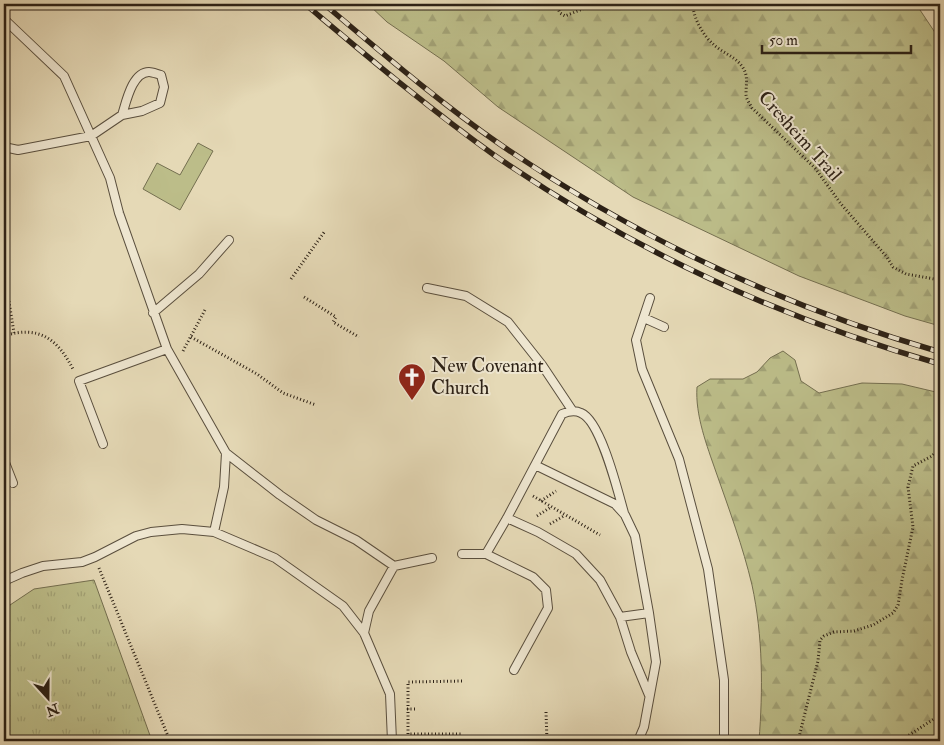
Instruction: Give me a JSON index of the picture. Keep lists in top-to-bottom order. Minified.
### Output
{"streets":{"path":["Cresheim Trail"]},"places":{"church":["New Covenant Church"]},"scale_bar":"50 m","north":"bottom"}
